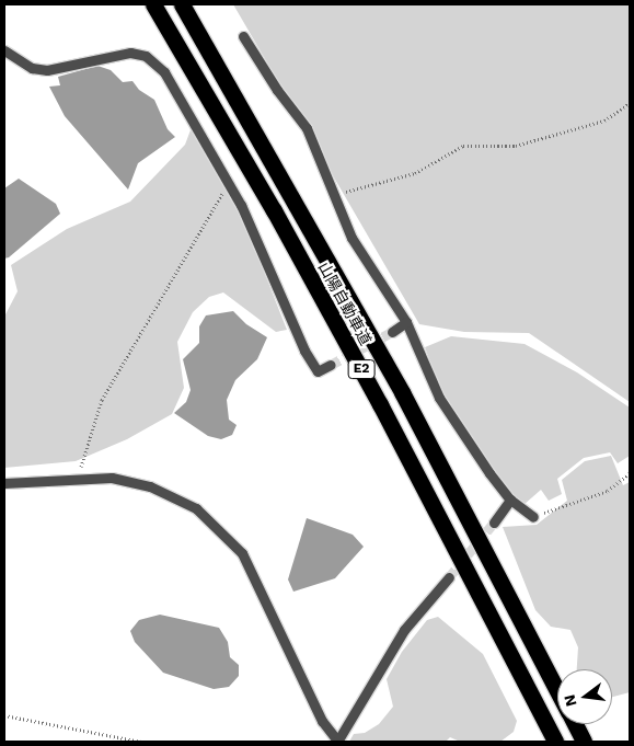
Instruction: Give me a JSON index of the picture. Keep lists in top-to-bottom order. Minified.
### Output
{"streets":{"highway":["山陽自動車道","E2"]},"north":"left"}
